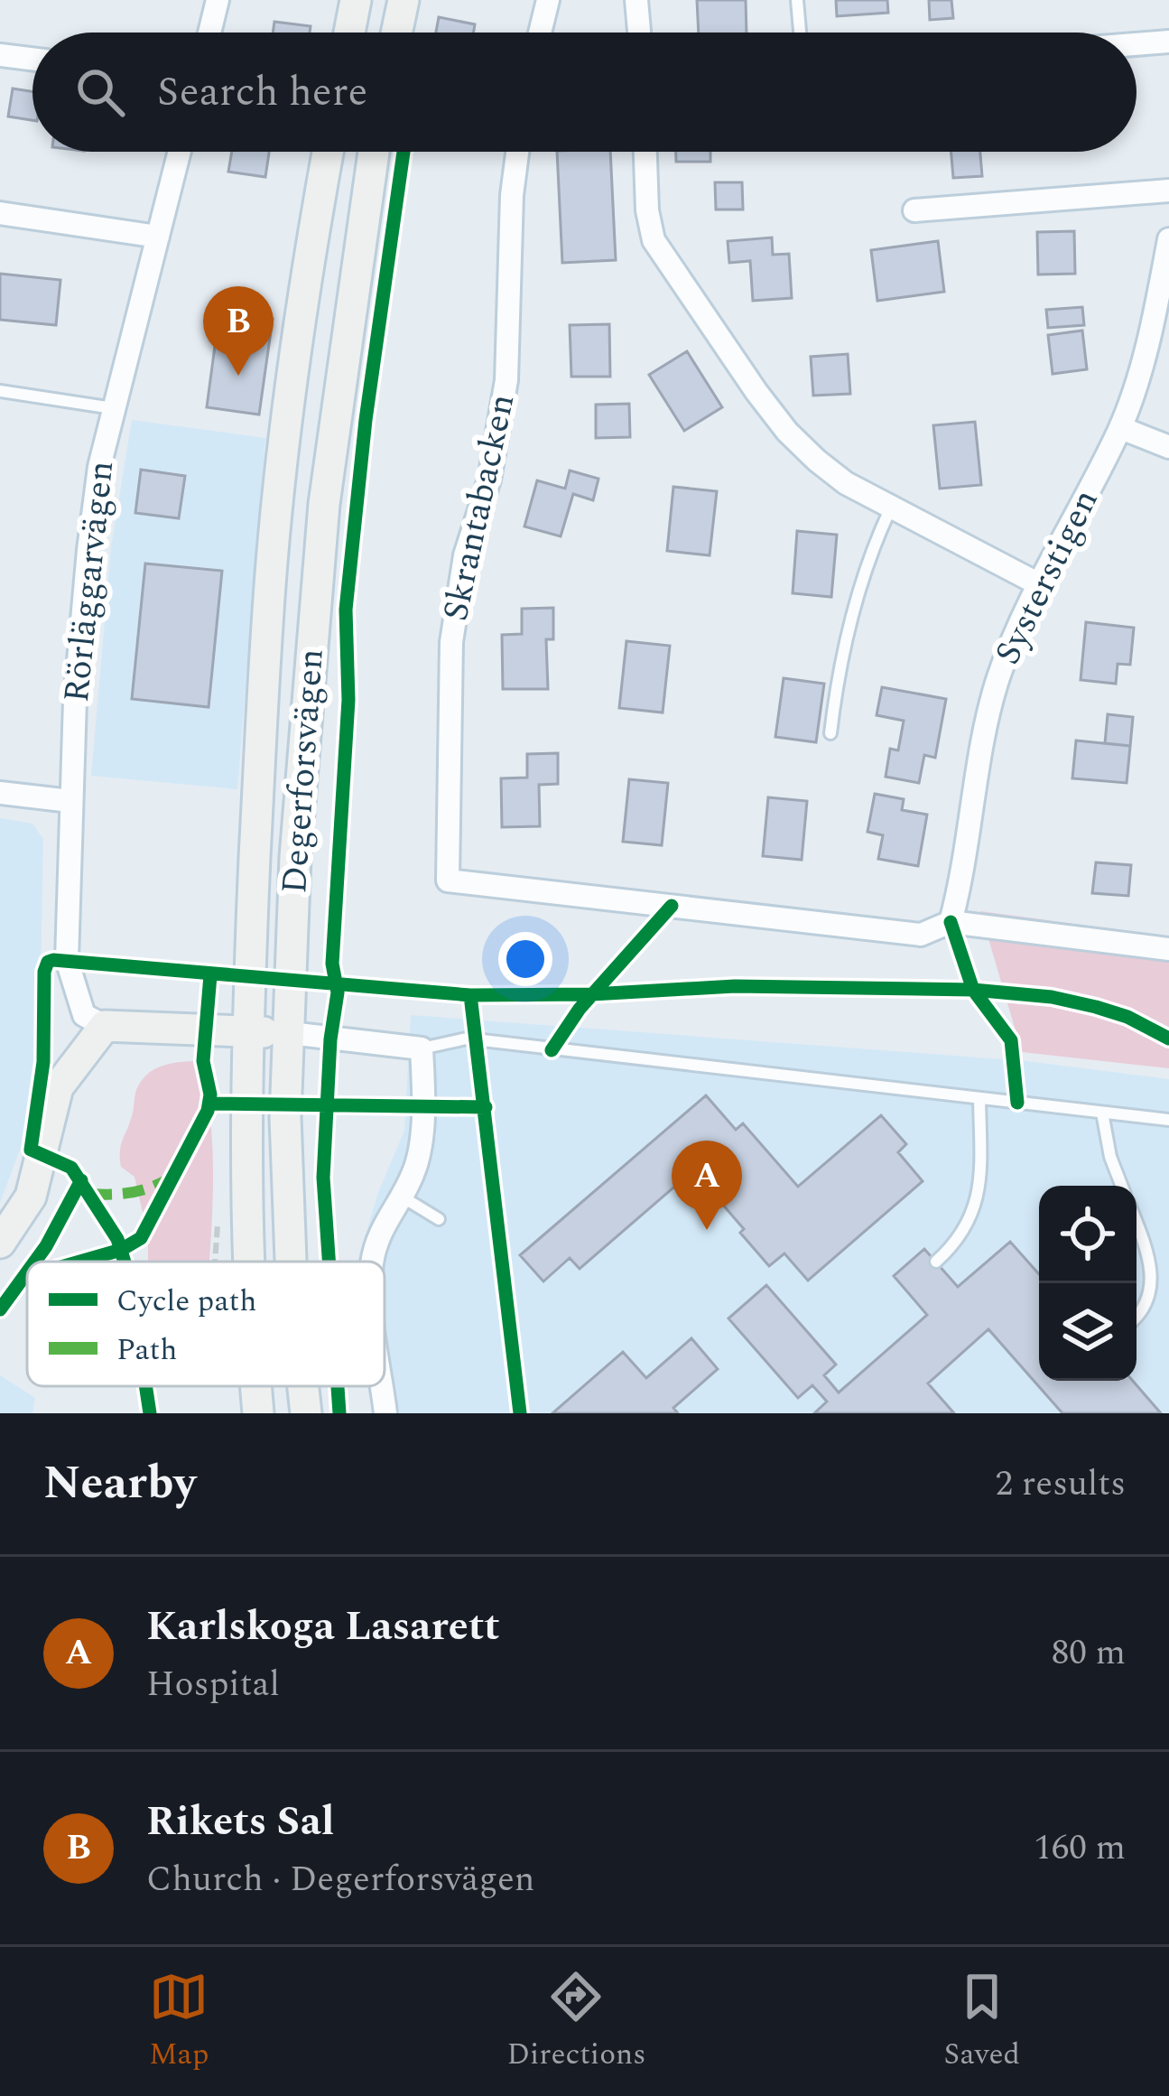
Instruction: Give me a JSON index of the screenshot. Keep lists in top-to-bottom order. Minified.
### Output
{"streets":{"main road":["Degerforsvägen"],"street":["Skrantabacken","Systerstigen","Rörläggarvägen"]},"crossings":[["Skrantabacken","Systerstigen"]],"legend":["Cycle path","Path"],"page":{"search":"Search here","pins":["B","A"],"heading":["Nearby","2 results"],"list":[{"mark":"A","name":"Karlskoga Lasarett","note":"Hospital","value":"80 m"},{"mark":"B","name":"Rikets Sal","note":"Church · Degerforsvägen","value":"160 m"}],"nav":["Map","Directions","Saved"]}}
